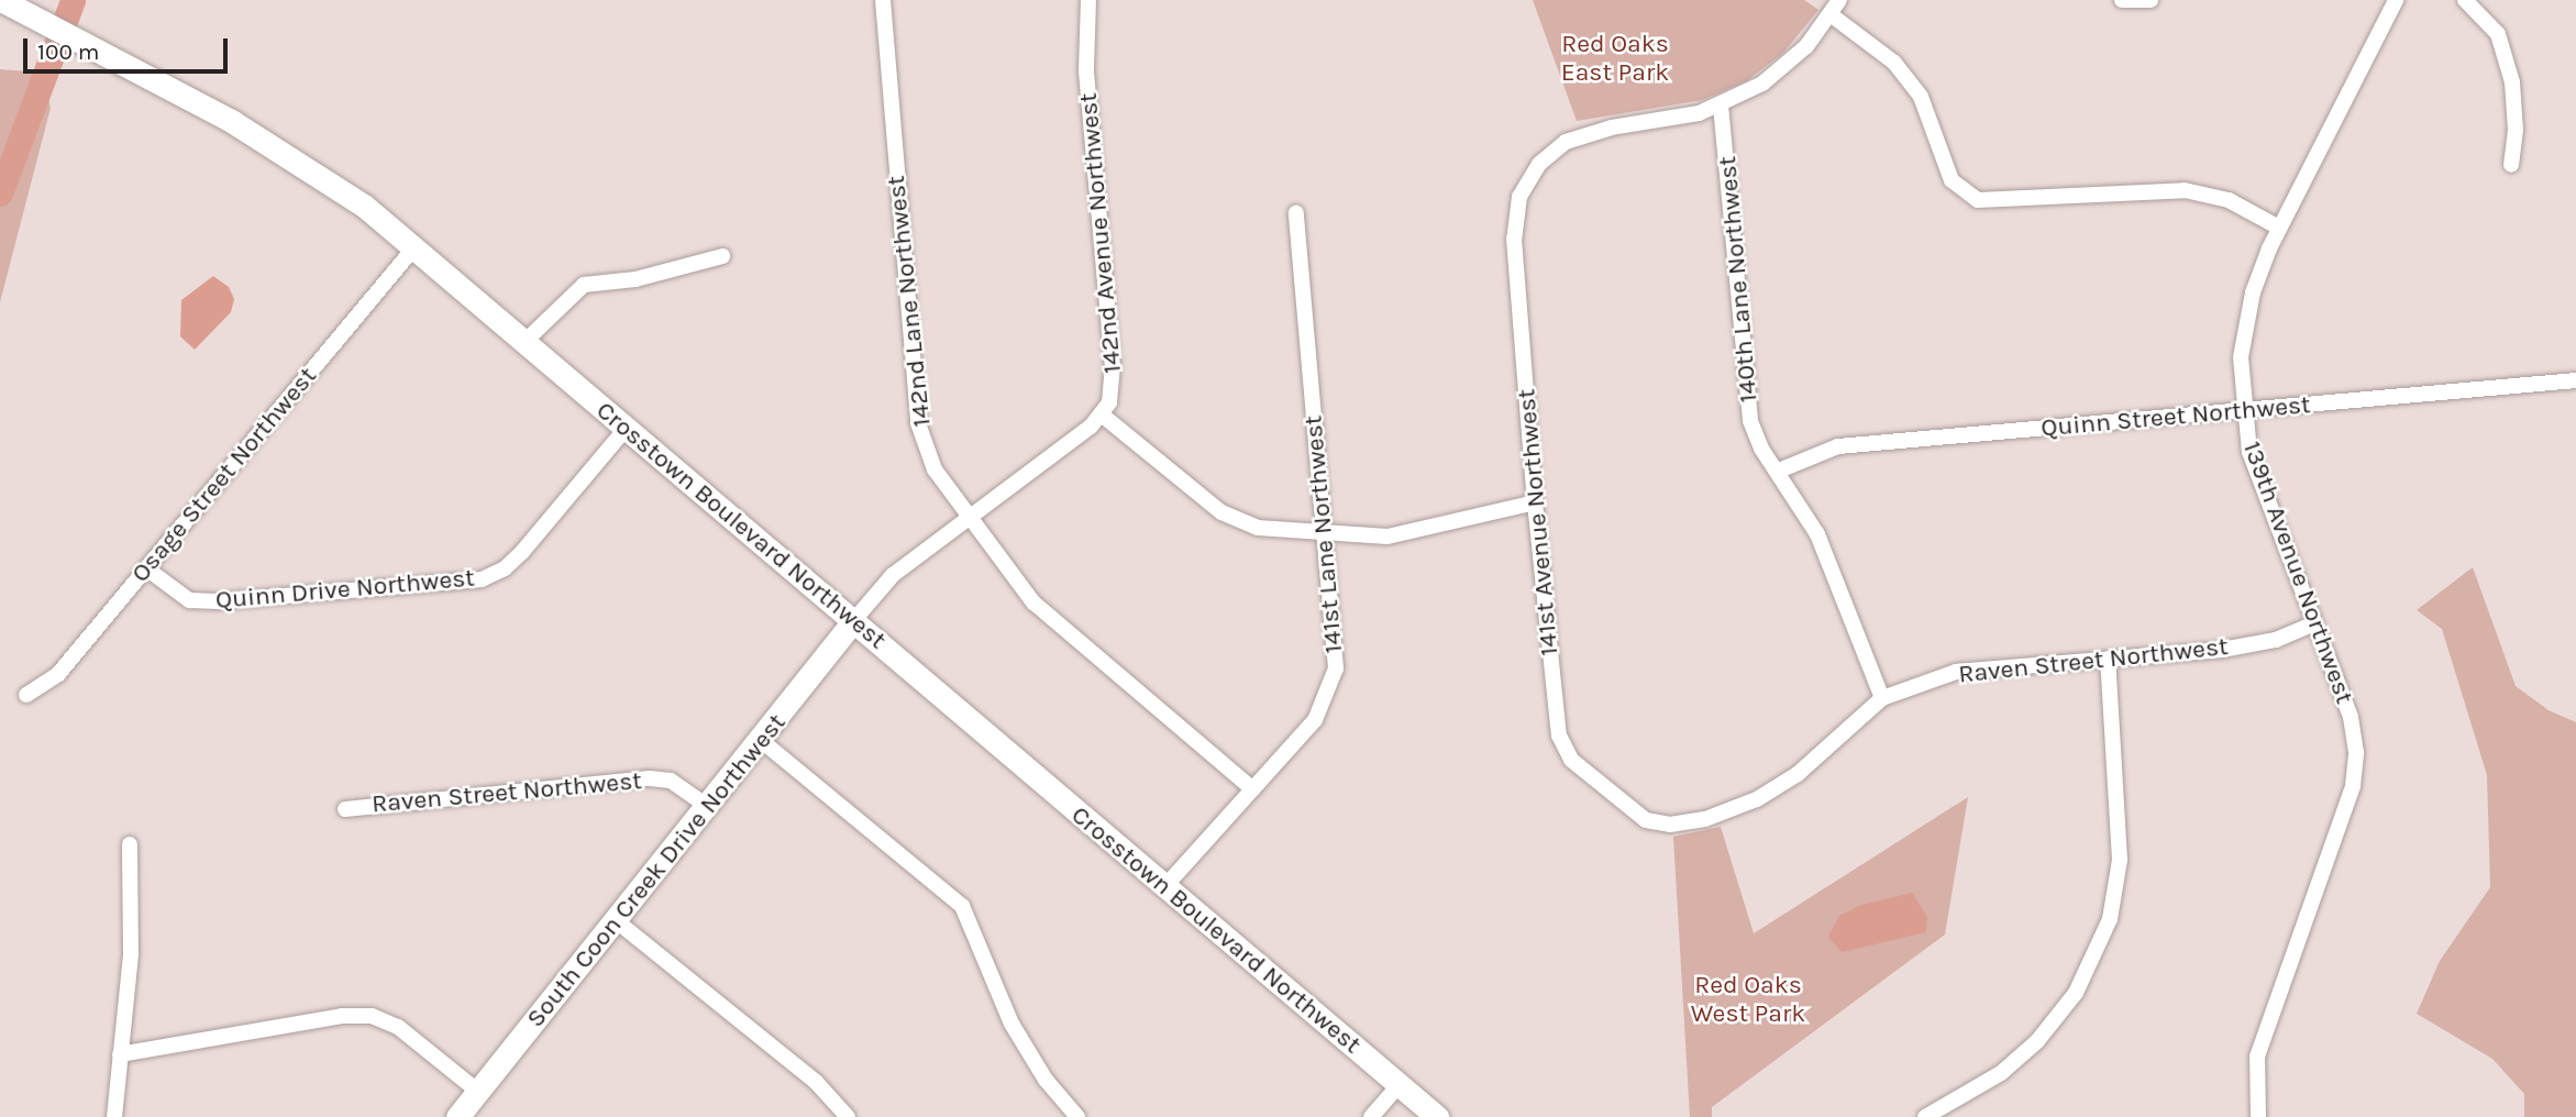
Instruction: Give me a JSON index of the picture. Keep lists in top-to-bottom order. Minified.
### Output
{"streets":{"street":["142nd Avenue Northwest","140th Lane Northwest","142nd Lane Northwest","Quinn Street Northwest","Osage Street Northwest","141st Avenue Northwest","Crosstown Boulevard Northwest","141st Lane Northwest","139th Avenue Northwest","Quinn Drive Northwest","Raven Street Northwest","South Coon Creek Drive Northwest"]},"crossings":[["140th Lane Northwest","Quinn Street Northwest"],["140th Lane Northwest","141st Avenue Northwest"],["140th Lane Northwest","Raven Street Northwest"],["142nd Lane Northwest","141st Lane Northwest"],["Quinn Street Northwest","139th Avenue Northwest"],["Osage Street Northwest","Crosstown Boulevard Northwest"],["Osage Street Northwest","Quinn Drive Northwest"],["141st Avenue Northwest","Raven Street Northwest"],["Crosstown Boulevard Northwest","141st Lane Northwest"],["Crosstown Boulevard Northwest","Quinn Drive Northwest"],["Crosstown Boulevard Northwest","South Coon Creek Drive Northwest"],["139th Avenue Northwest","Raven Street Northwest"],["Raven Street Northwest","South Coon Creek Drive Northwest"]],"parks":["Red Oaks East Park","Red Oaks West Park"],"scale_bar":"100 m"}
